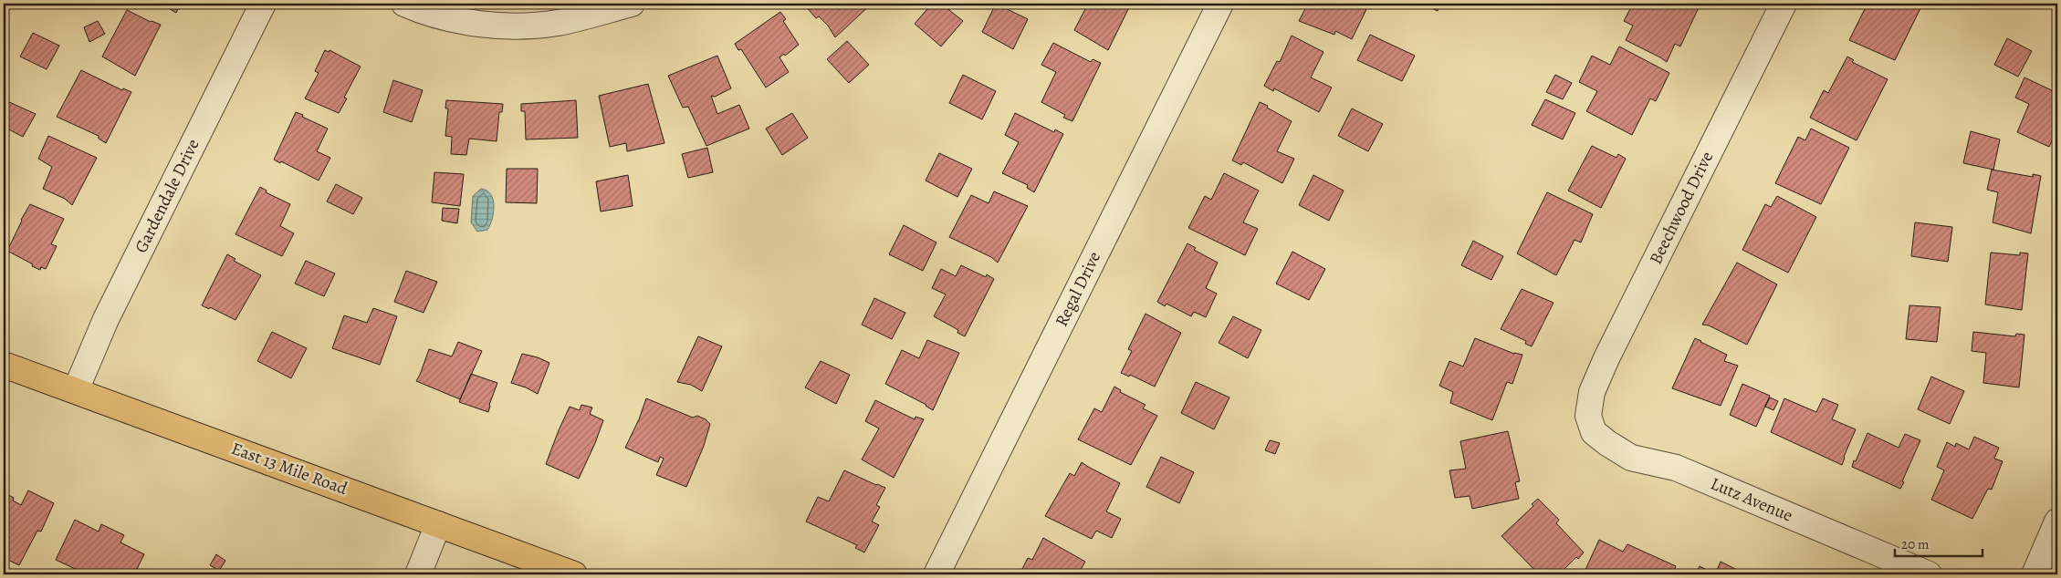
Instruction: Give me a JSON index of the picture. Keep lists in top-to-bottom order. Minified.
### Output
{"streets":{"main road":["East 13 Mile Road"],"street":["Gardendale Drive","Beechwood Drive","Regal Drive","Lutz Avenue"]},"crossings":[["Gardendale Drive","East 13 Mile Road"],["Beechwood Drive","Lutz Avenue"]],"scale_bar":"20 m"}
